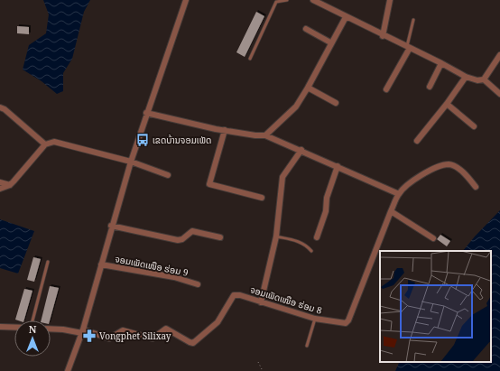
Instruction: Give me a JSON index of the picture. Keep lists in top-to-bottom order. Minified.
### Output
{"streets":{"street":["ຈອມເພັດເໜືອ ຮ່ອມ 9","ຈອມເພັດເໜືອ ຮ່ອມ 8"]},"places":{"bus stop":["ເຂດບ້ານຈອມເພັດ"],"pharmacy":["Vongphet Silixay"]},"north":"top"}
